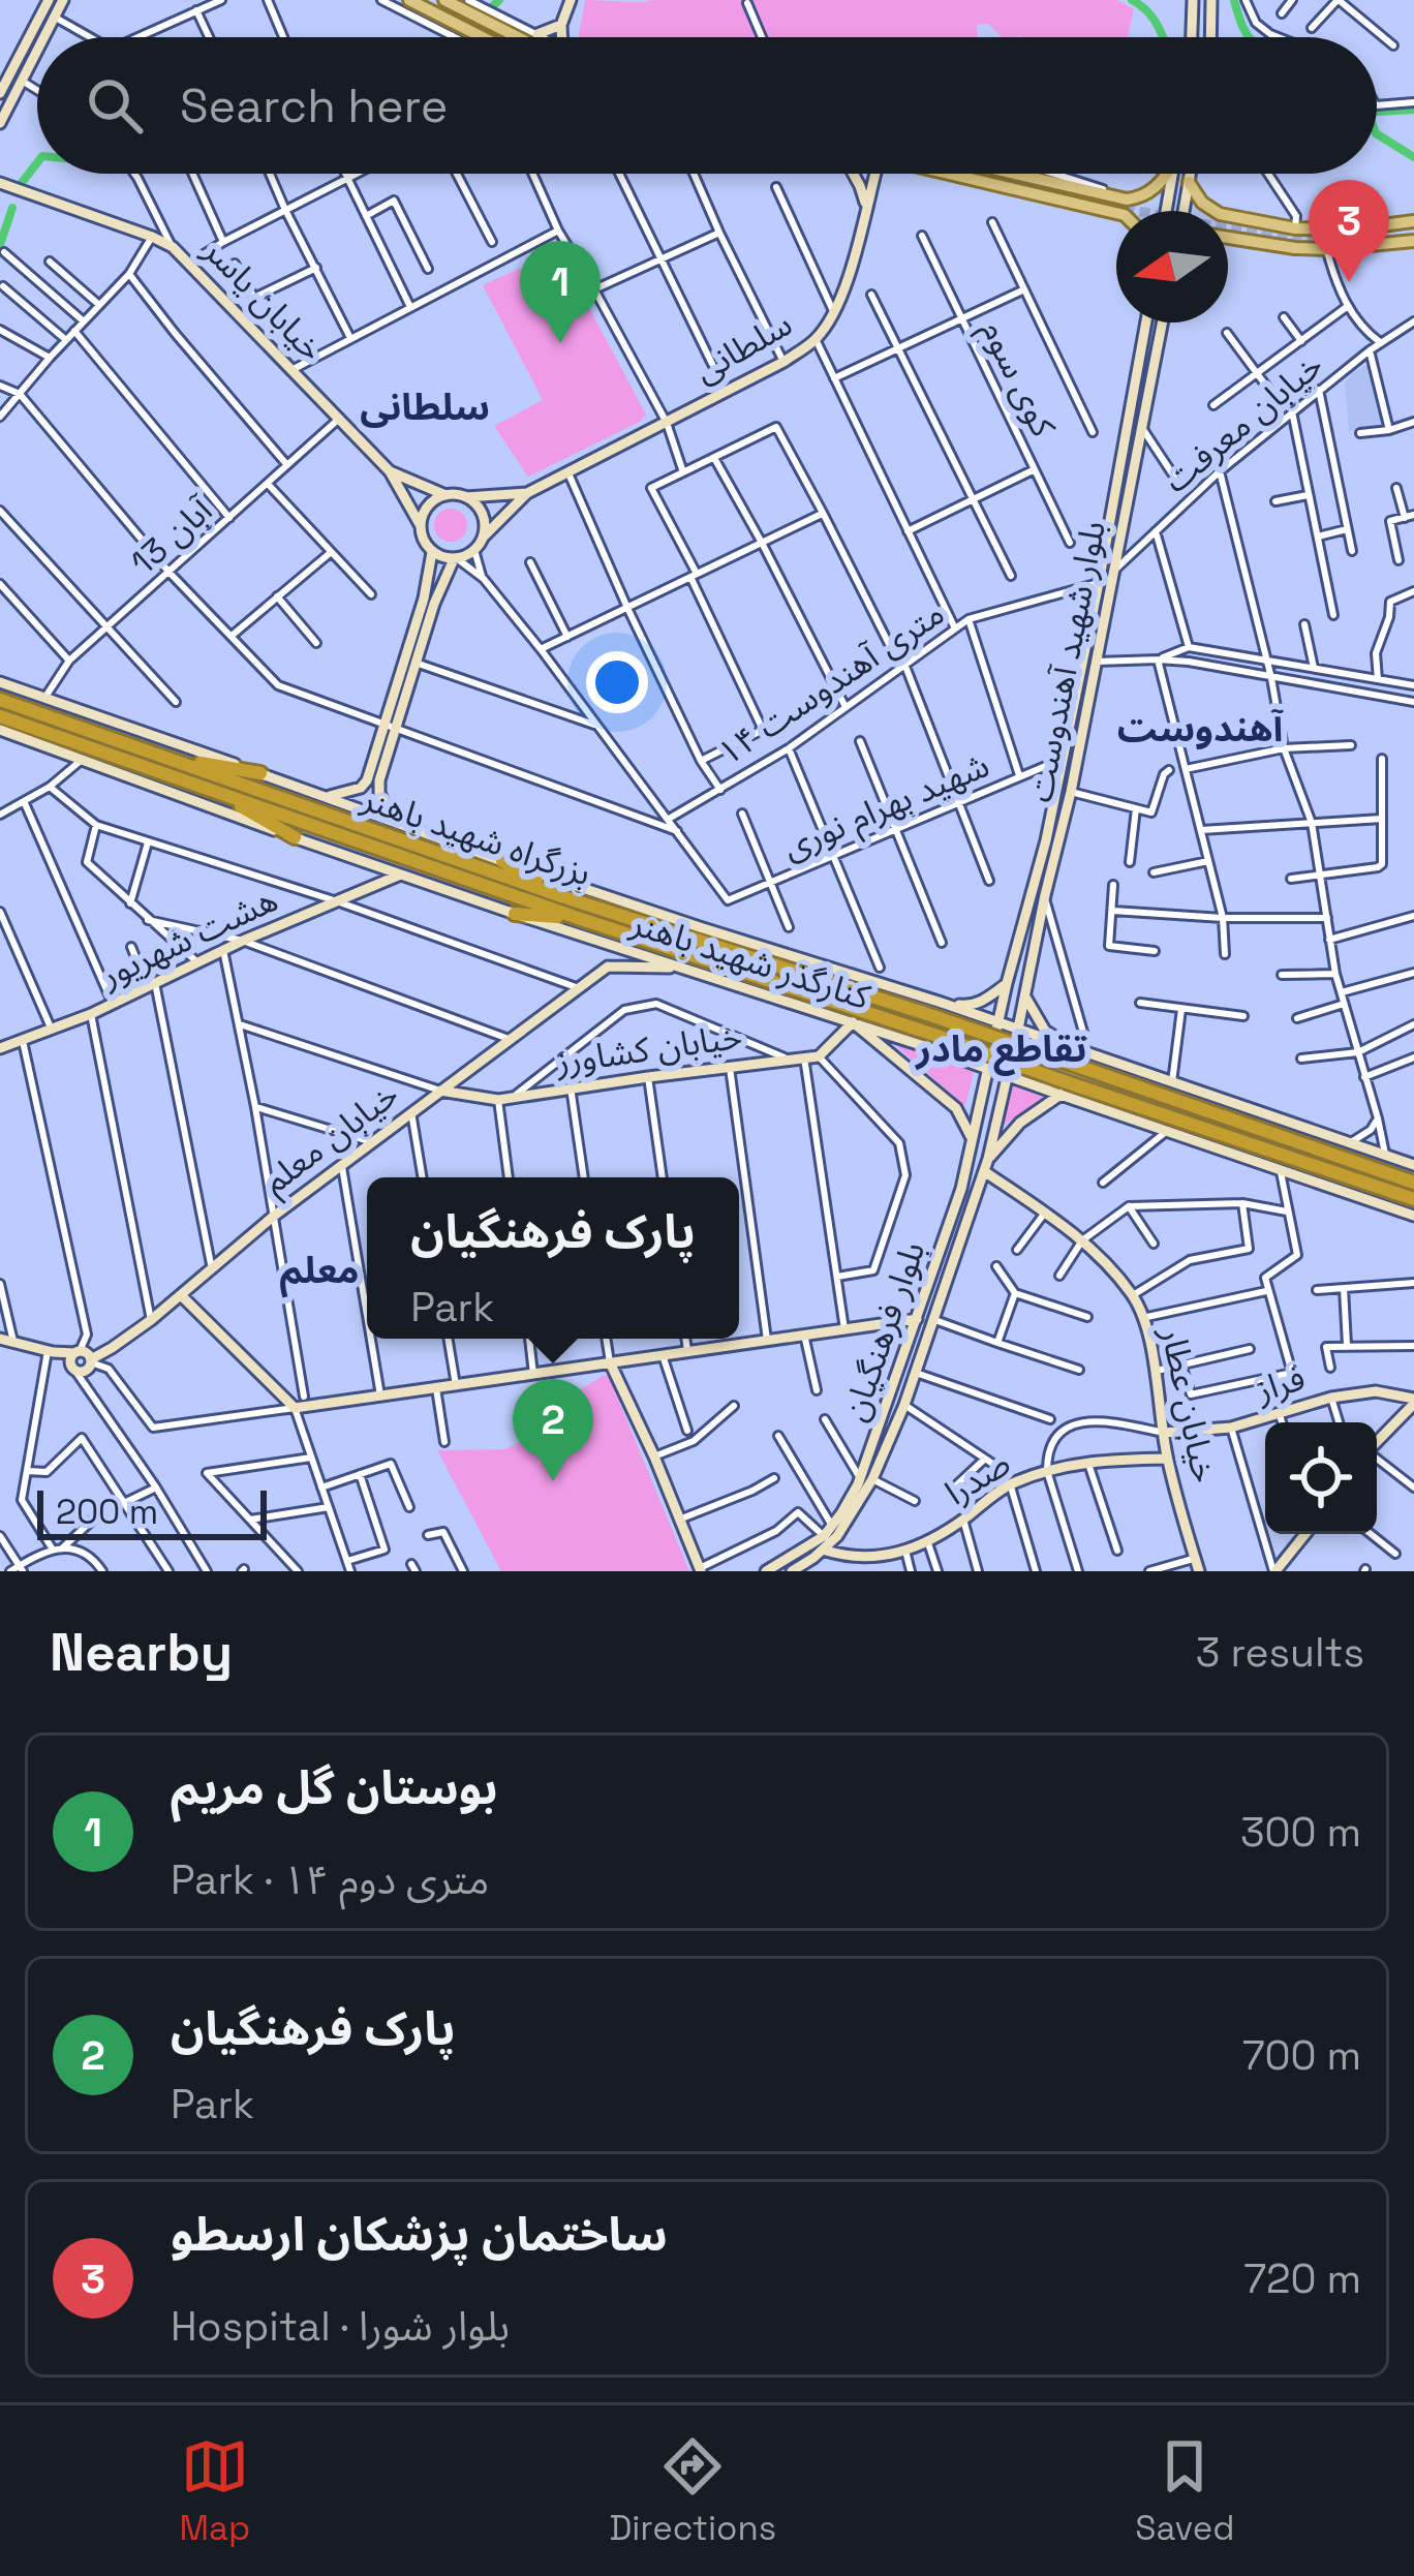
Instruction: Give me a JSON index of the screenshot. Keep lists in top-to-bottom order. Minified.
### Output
{"streets":{"highway":["بزرگراه شهید باهنر"],"main road":["خیابان یاسر","سلطانی","بلوار شهید آهندوست","هشت شهریور","کنارگذر شهید باهنر","خیابان کشاورز","خیابان معلم","بلوار فرهنگیان","فراز","خیابان عطار","صدرا"],"street":["کوی سوم","خیابان معرفت","13 آبان","۱۴ متری آهندوست","شهید بهرام نوری"]},"crossings":[["خیابان یاسر","13 آبان"],["خیابان معرفت","بلوار شهید آهندوست"],["13 آبان","کنارگذر شهید باهنر"],["بلوار شهید آهندوست","۱۴ متری آهندوست"],["بلوار شهید آهندوست","شهید بهرام نوری"],["بلوار شهید آهندوست","کنارگذر شهید باهنر"],["بلوار شهید آهندوست","بلوار فرهنگیان"],["بزرگراه شهید باهنر","کنارگذر شهید باهنر"],["هشت شهریور","کنارگذر شهید باهنر"],["کنارگذر شهید باهنر","بلوار فرهنگیان"],["خیابان کشاورز","خیابان معلم"],["بلوار فرهنگیان","خیابان عطار"],["بلوار فرهنگیان","صدرا"],["فراز","خیابان عطار"],["خیابان عطار","صدرا"]],"districts":["سلطانی","آهندوست","تقاطع مادر","معلم"],"scale_bar":"200 m","north":"left","page":{"search":"Search here","pins":["3","1","2"],"popup":["پارک فرهنگیان","Park"],"scale":"200 m","heading":["Nearby","3 results"],"list":[{"mark":"1","name":"بوستان گل مریم","note":"Park · ۱۴ متری دوم","value":"300 m"},{"mark":"2","name":"پارک فرهنگیان","note":"Park","value":"700 m"},{"mark":"3","name":"ساختمان پزشکان ارسطو","note":"Hospital · بلوار شورا","value":"720 m"}],"nav":["Map","Directions","Saved"]}}
